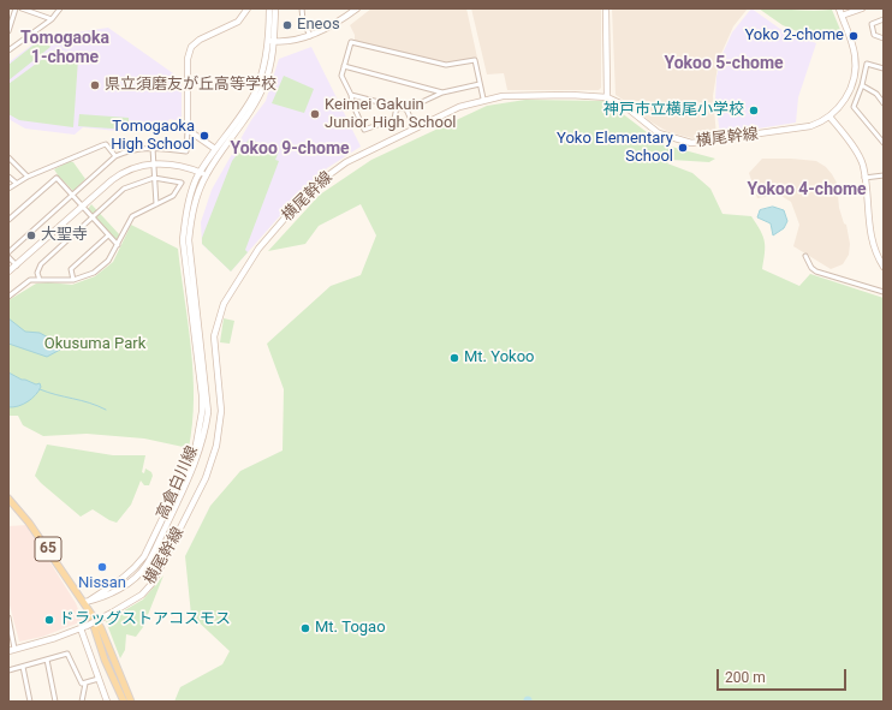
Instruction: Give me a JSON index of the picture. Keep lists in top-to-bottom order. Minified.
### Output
{"streets":{"main road":["65"],"street":["横尾幹線","高倉白川線"]},"crossings":[["高倉白川線","65"]],"districts":["Tomogaoka 1-chome","Yokoo 5-chome","Yokoo 9-chome","Yokoo 4-chome"],"parks":["Okusuma Park"],"places":["Eneos","Yoko 2-chome","県立須磨友が丘高等学校","神戸市立横尾小学校","Keimei Gakuin Junior High School","Tomogaoka High School","Yoko Elementary School","大聖寺","Mt. Yokoo","Nissan","ドラッグストアコスモス","Mt. Togao"],"scale_bar":"200 m"}
